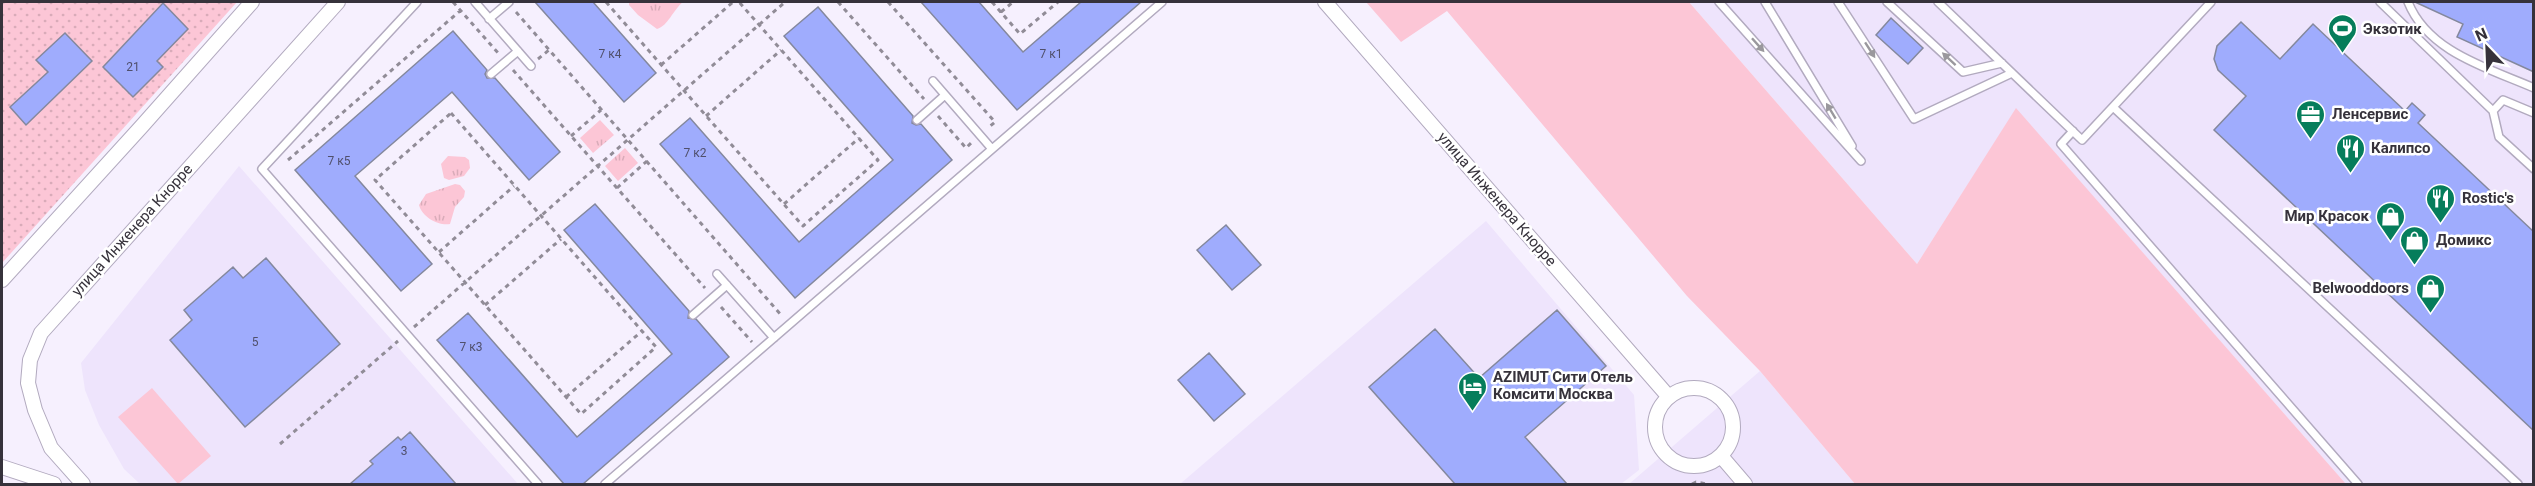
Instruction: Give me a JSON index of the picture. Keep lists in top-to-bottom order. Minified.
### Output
{"streets":{"street":["улица Инженера Кнорре"]},"places":{"sports":["Экзотик"],"office":["Ленсервис"],"restaurant":["Калипсо","Rostic's"],"shop":["Мир Красок","Домикс","Belwooddoors"],"hotel":["AZIMUT Сити Отель Комсити Москва"]},"house_numbers":["7 к4","7 к1","21","7 к2","7 к5","5","7 к3","3"],"north":"top left"}
